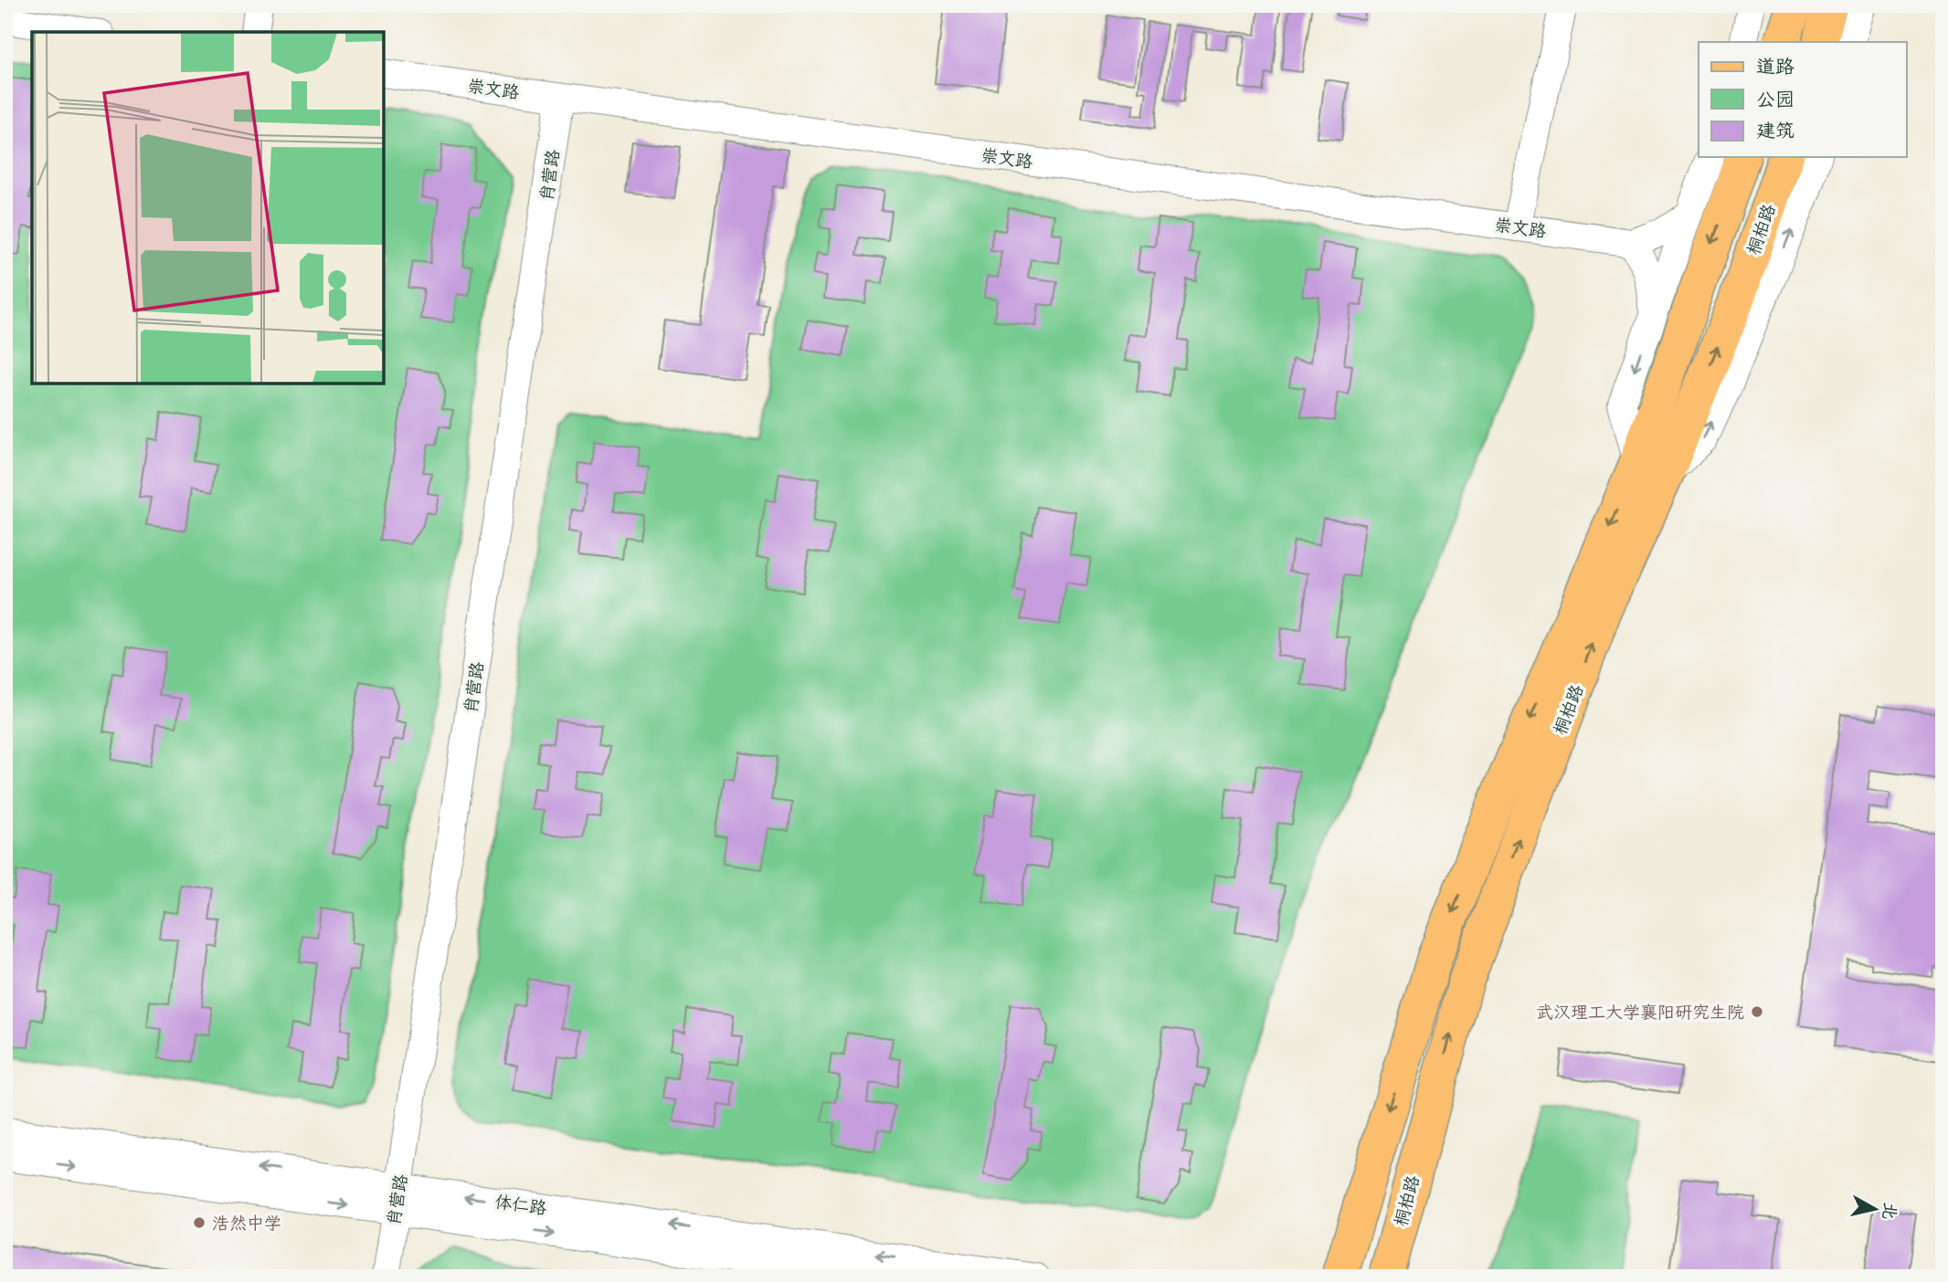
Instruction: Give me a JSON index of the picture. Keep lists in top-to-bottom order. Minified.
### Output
{"streets":{"main road":["桐柏路"],"street":["崇文路","肖营路","体仁路"]},"crossings":[["崇文路","肖营路"],["肖营路","体仁路"]],"places":["武汉理工大学襄阳研究生院","浩然中学"],"legend":["道路","公园","建筑"],"north":"right"}
